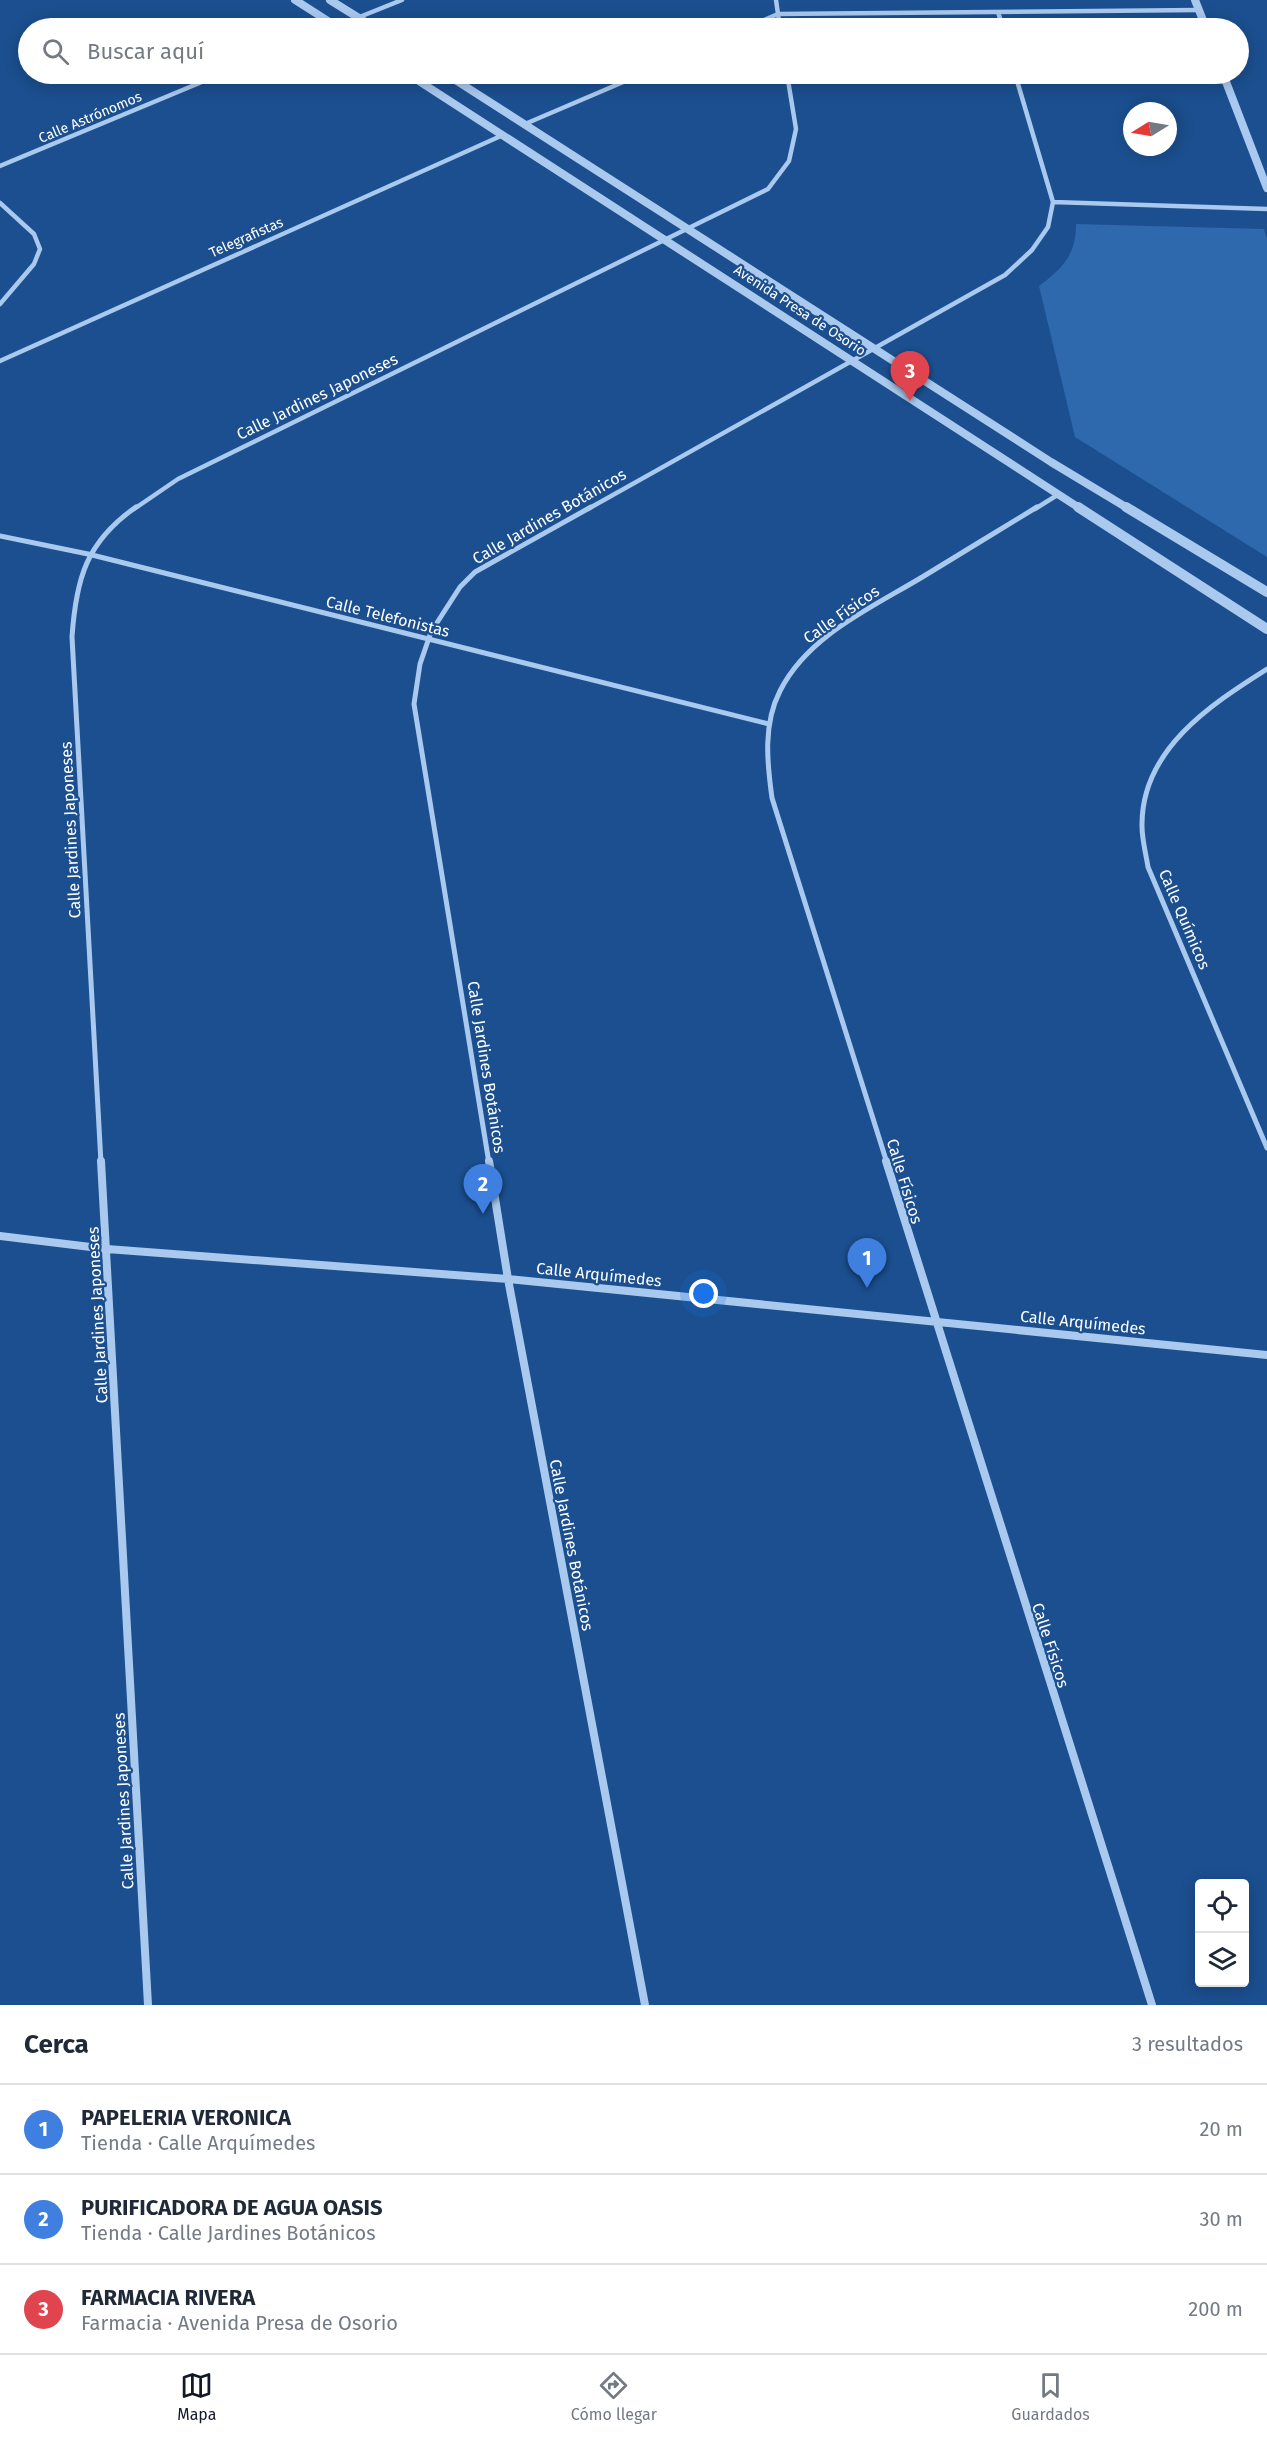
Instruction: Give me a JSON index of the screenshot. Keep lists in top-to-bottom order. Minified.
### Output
{"streets":{"street":["Calle Astrónomos","Telegrafistas","Avenida Presa de Osorio","Calle Jardines Japoneses","Calle Jardines Botánicos","Calle Físicos","Calle Telefonistas","Calle Químicos","Calle Arquímedes"]},"crossings":[["Telegrafistas","Avenida Presa de Osorio"],["Avenida Presa de Osorio","Calle Jardines Japoneses"],["Avenida Presa de Osorio","Calle Jardines Botánicos"],["Avenida Presa de Osorio","Calle Físicos"],["Calle Jardines Japoneses","Calle Telefonistas"],["Calle Jardines Japoneses","Calle Arquímedes"],["Calle Jardines Botánicos","Calle Telefonistas"],["Calle Jardines Botánicos","Calle Arquímedes"],["Calle Físicos","Calle Telefonistas"],["Calle Físicos","Calle Arquímedes"]],"north":"left","page":{"search":"Buscar aquí","pins":["3","2","1"],"heading":["Cerca","3 resultados"],"list":[{"mark":"1","name":"PAPELERIA VERONICA","note":"Tienda · Calle Arquímedes","value":"20 m"},{"mark":"2","name":"PURIFICADORA DE AGUA OASIS","note":"Tienda · Calle Jardines Botánicos","value":"30 m"},{"mark":"3","name":"FARMACIA RIVERA","note":"Farmacia · Avenida Presa de Osorio","value":"200 m"}],"nav":["Mapa","Cómo llegar","Guardados"]}}
